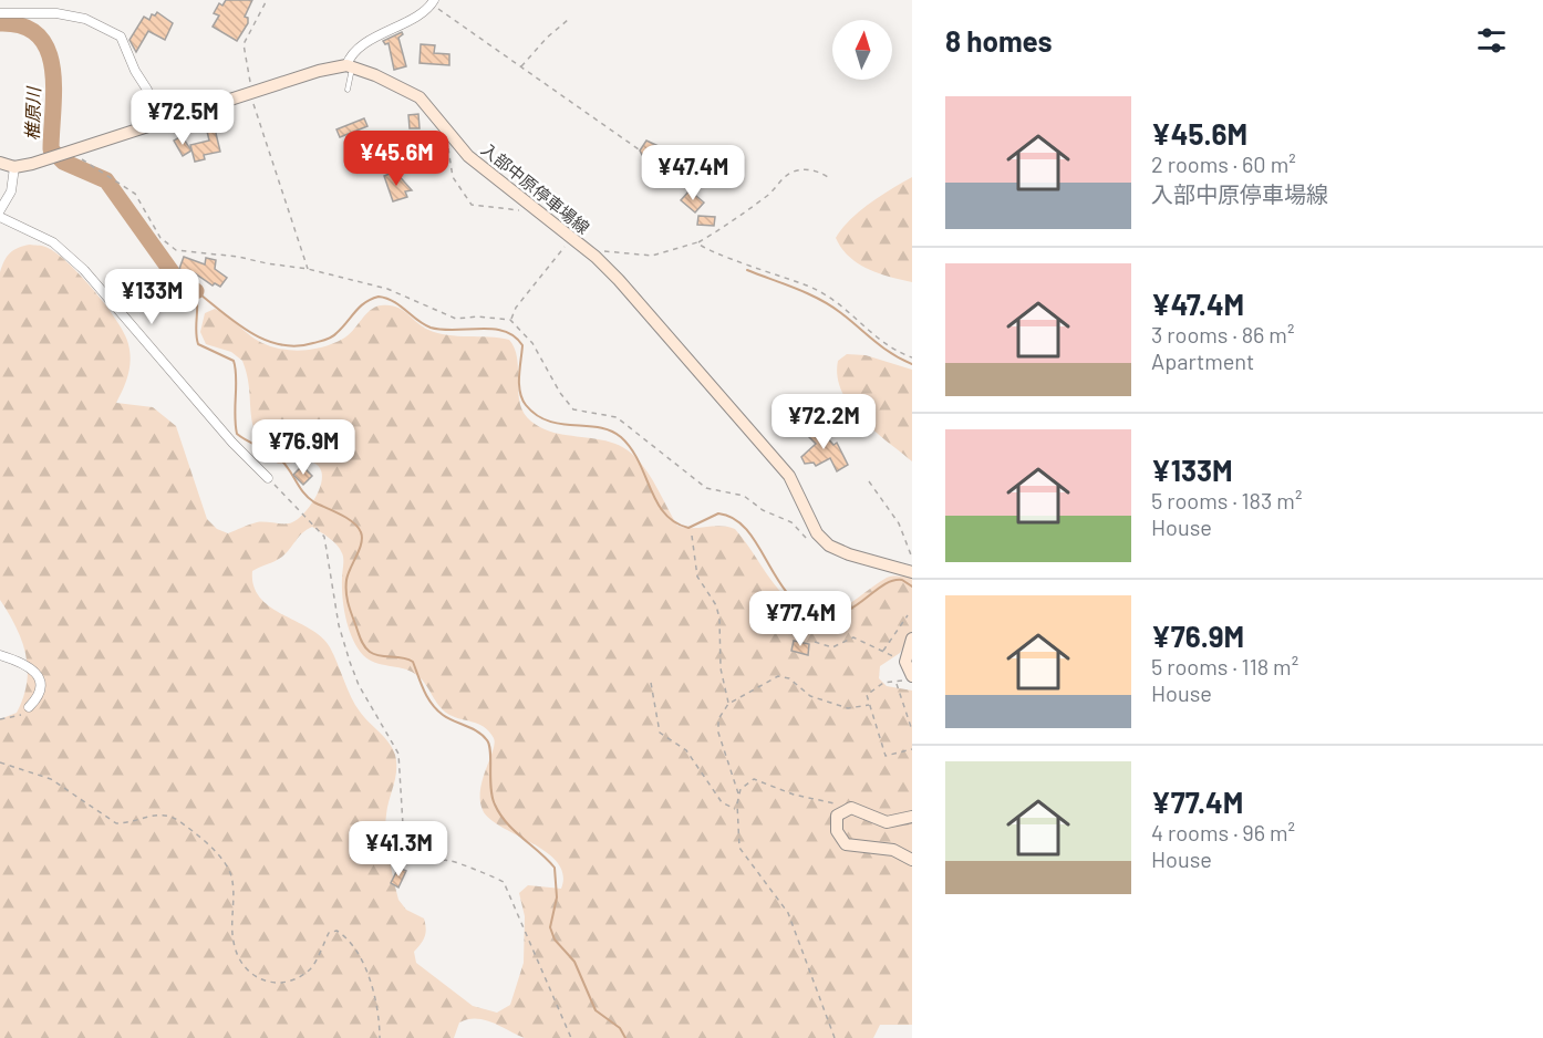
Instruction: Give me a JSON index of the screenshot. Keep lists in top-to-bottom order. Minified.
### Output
{"streets":{"main road":["入部中原停車場線"]},"water":["椎原川"],"north":"top","page":{"heading":"8 homes","list":[{"name":"¥45.6M","note":"2 rooms · 60 m² · 入部中原停車場線"},{"name":"¥47.4M","note":"3 rooms · 86 m² · Apartment"},{"name":"¥133M","note":"5 rooms · 183 m² · House"},{"name":"¥76.9M","note":"5 rooms · 118 m² · House"},{"name":"¥77.4M","note":"4 rooms · 96 m² · House"}],"price":["¥72.5M","¥45.6M","¥47.4M","¥133M","¥72.2M","¥76.9M","¥77.4M","¥41.3M"]}}
